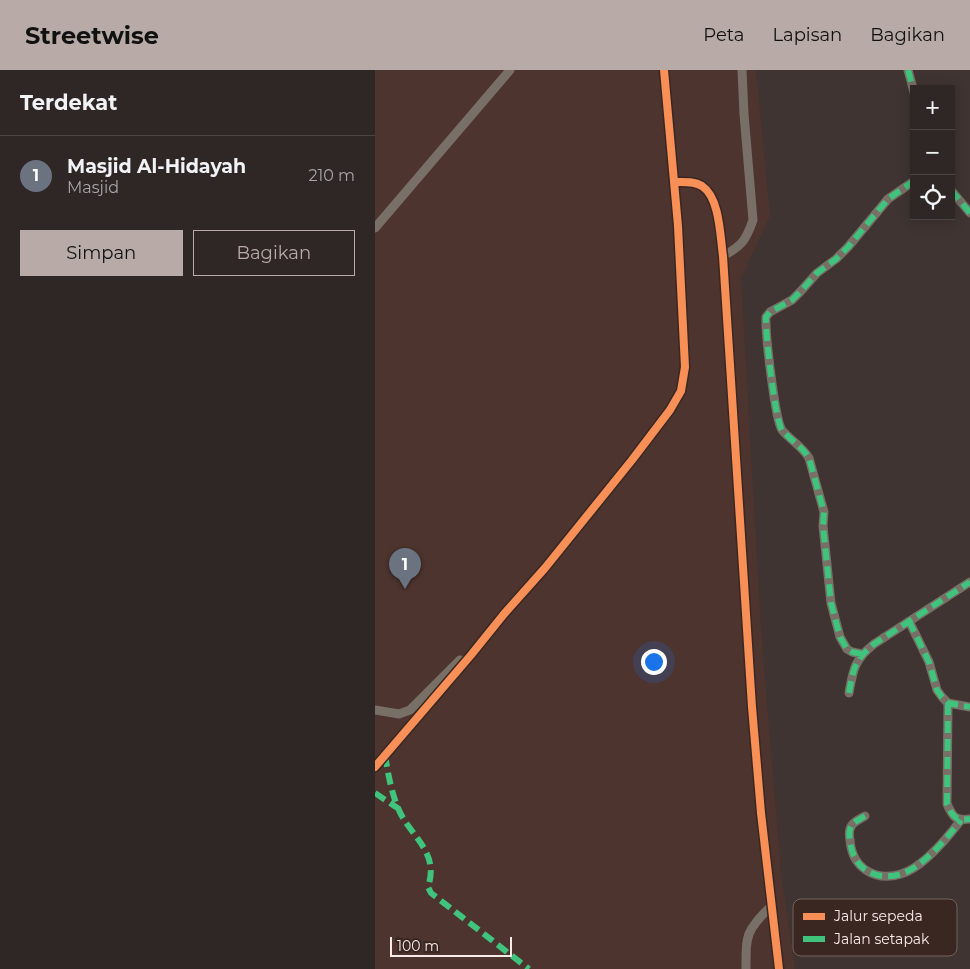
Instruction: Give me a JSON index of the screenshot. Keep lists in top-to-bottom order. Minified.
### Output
{"legend":["Jalur sepeda","Jalan setapak"],"scale_bar":"100 m","page":{"header":"Streetwise","nav":["Peta","Lapisan","Bagikan"],"heading":"Terdekat","map_buttons":["+","−"],"list":[{"mark":"1","name":"Masjid Al-Hidayah","note":"Masjid","value":"210 m"}],"buttons":["Simpan","Bagikan"],"pins":"1","scale":"100 m"}}
